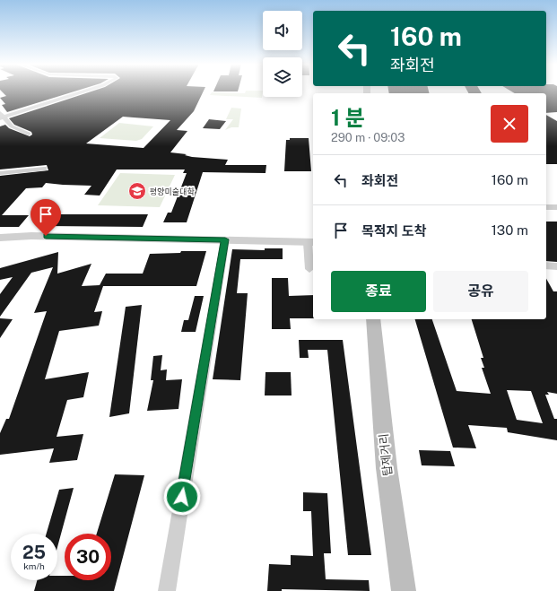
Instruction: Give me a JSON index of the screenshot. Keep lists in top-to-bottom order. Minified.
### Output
{"streets":{"main road":["탑제거리"]},"places":{"school or university":["평양미술대학"]},"page":{"turn":["160 m","좌회전"],"heading":["1 분","290 m · 09:03"],"list":[{"name":"좌회전","value":"160 m"},{"name":"목적지 도착","value":"130 m"}],"buttons":["종료","공유"],"speed":"25 km/h","limit":"30"}}
